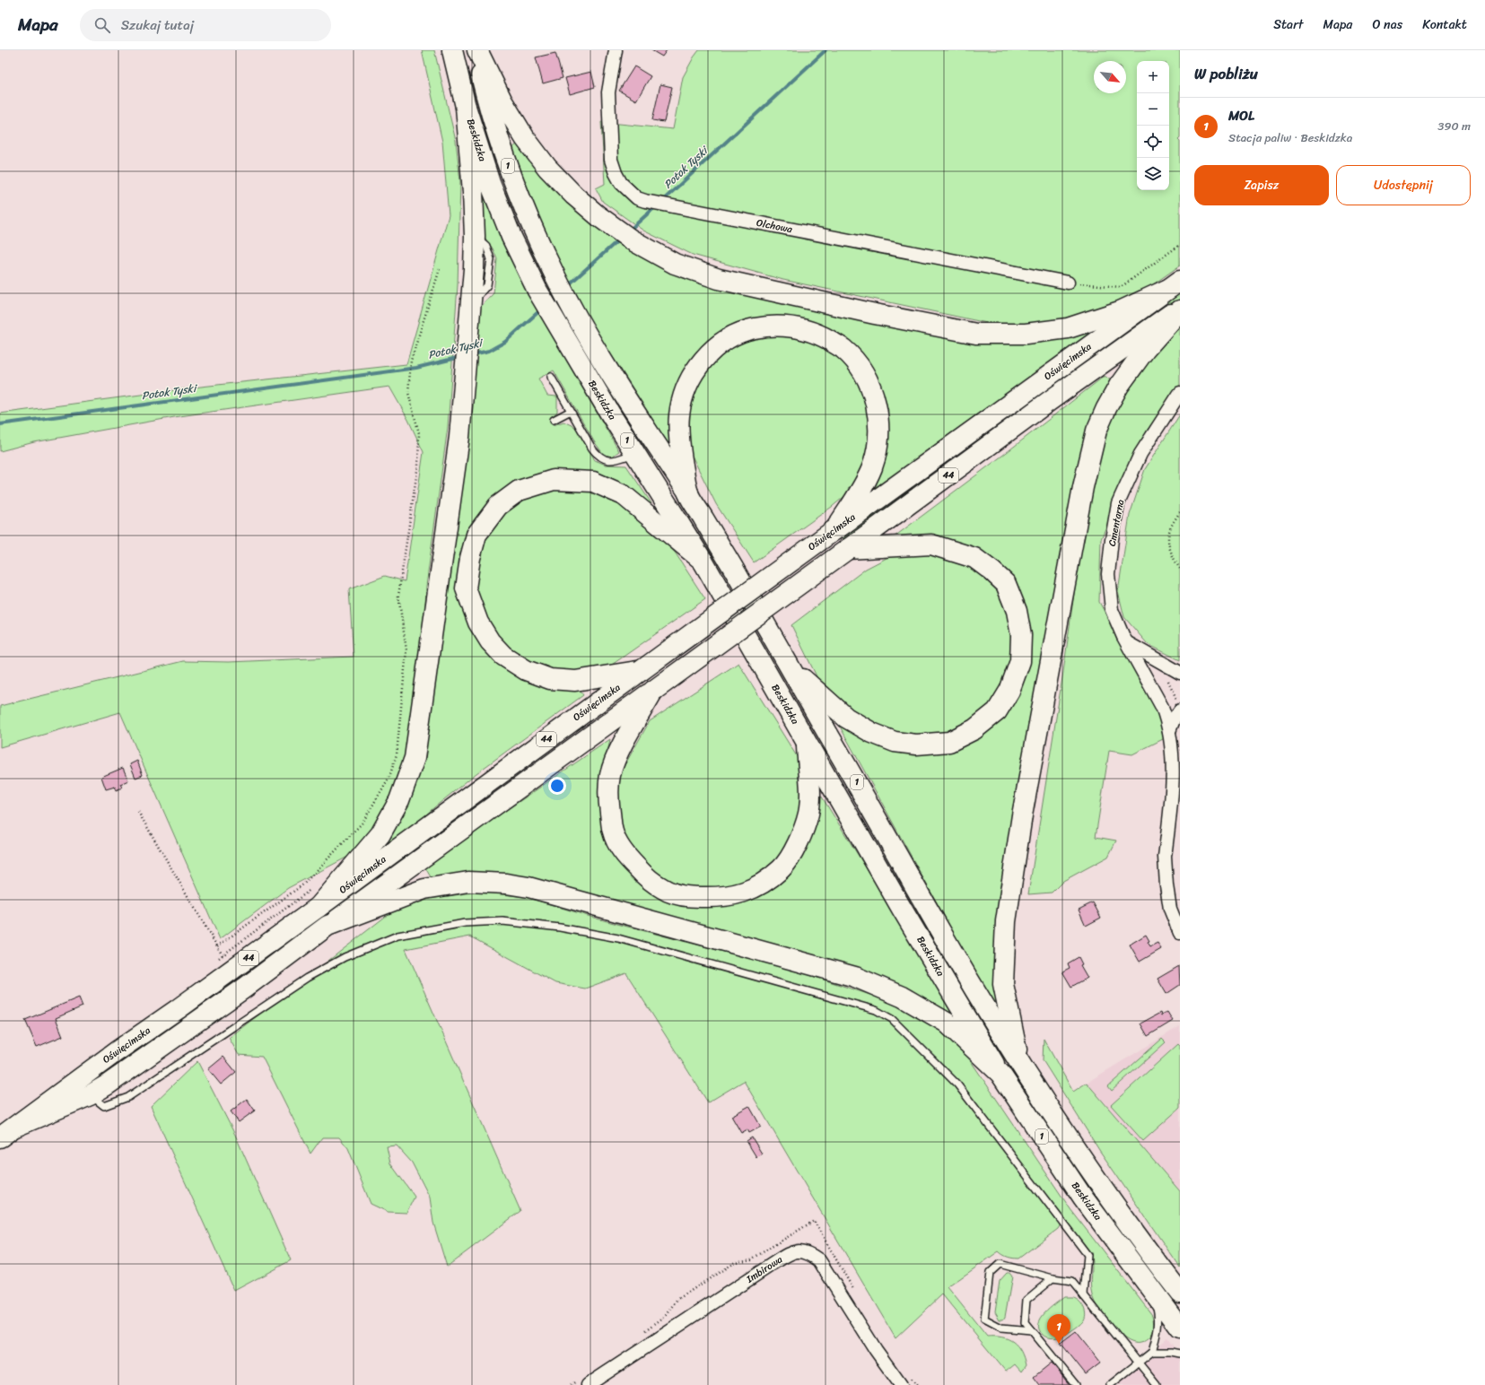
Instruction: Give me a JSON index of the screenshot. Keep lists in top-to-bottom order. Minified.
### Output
{"streets":{"main road":["Beskidzka","1","Oświęcimska","44"],"street":["Olchowa","Cmentarna","Imbirowa"]},"water":["Potok Tyski"],"north":"bottom right","page":{"header":"Mapa","search":"Szukaj tutaj","nav":["Start","Mapa","O nas","Kontakt"],"heading":"W pobliżu","map_buttons":["+","−"],"list":[{"mark":"1","name":"MOL","note":"Stacja paliw · Beskidzka","value":"390 m"}],"buttons":["Zapisz","Udostępnij"],"pins":"1"}}
